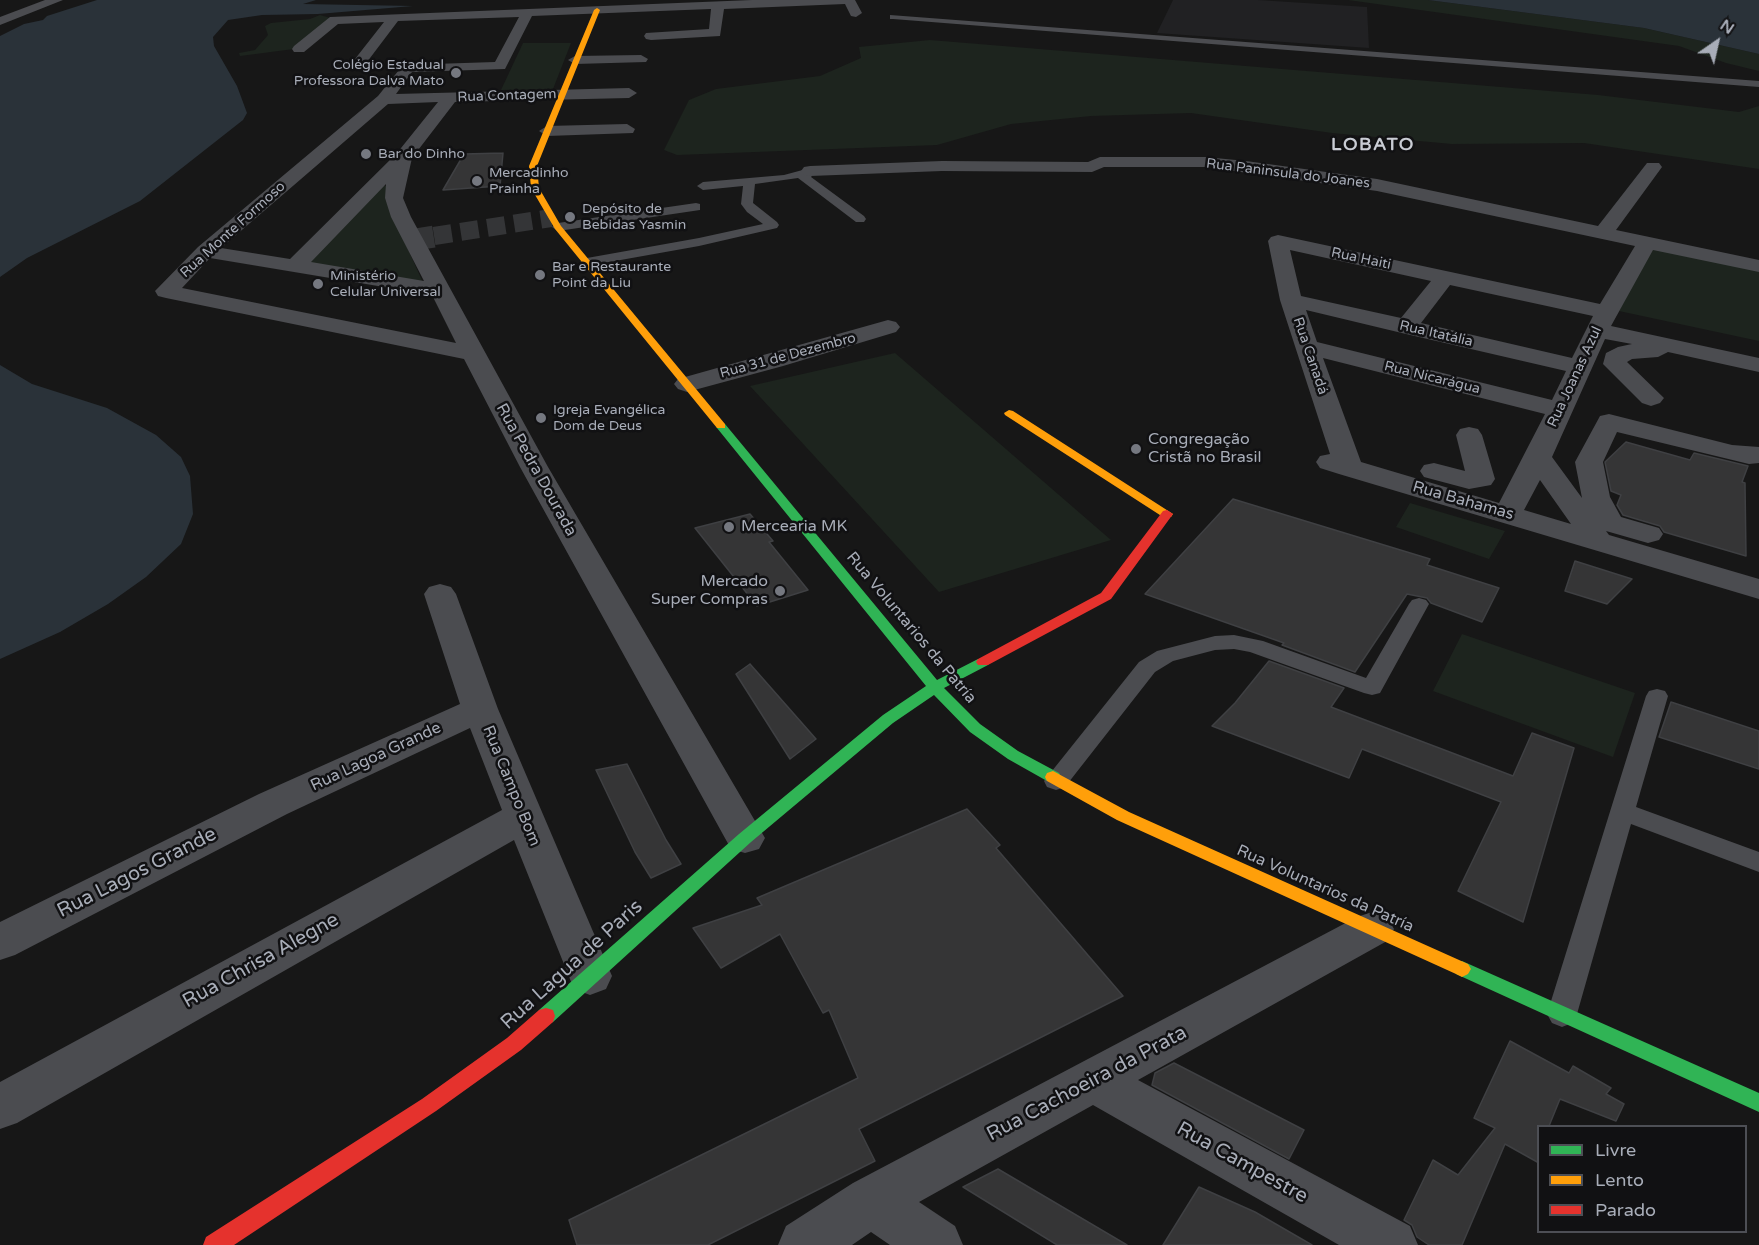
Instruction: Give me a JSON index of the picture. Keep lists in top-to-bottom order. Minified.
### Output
{"streets":{"street":["Rua Contagem","Rua Paninsula do Joanes","Rua Monte Formoso","Rua Haiti","Rua Itatália","Rua 31 de Dezembro","Rua Canadá","Rua Joanas Azul","Rua Nicarágua","Rua Pedra Dourada","Rua Bahamas","Rua Voluntarios da Patría","Rua Lagoa Grande","Rua Campo Bom","Rua Lagos Grande","Rua Chrisa Alegne","Rua Lagua de Paris","Rua Cachoeira da Prata","Rua Campestre"]},"crossings":[["Rua Contagem","Rua Monte Formoso"],["Rua Contagem","Rua Pedra Dourada"],["Rua Contagem","Rua Voluntarios da Patría"],["Rua Paninsula do Joanes","Rua Joanas Azul"],["Rua Monte Formoso","Rua Pedra Dourada"],["Rua Haiti","Rua Canadá"],["Rua Haiti","Rua Joanas Azul"],["Rua Itatália","Rua Canadá"],["Rua Itatália","Rua Joanas Azul"],["Rua 31 de Dezembro","Rua Voluntarios da Patría"],["Rua Canadá","Rua Nicarágua"],["Rua Canadá","Rua Bahamas"],["Rua Joanas Azul","Rua Nicarágua"],["Rua Joanas Azul","Rua Bahamas"],["Rua Pedra Dourada","Rua Lagua de Paris"],["Rua Voluntarios da Patría","Rua Lagua de Paris"],["Rua Voluntarios da Patría","Rua Cachoeira da Prata"],["Rua Lagoa Grande","Rua Campo Bom"],["Rua Lagoa Grande","Rua Lagos Grande"],["Rua Campo Bom","Rua Chrisa Alegne"],["Rua Campo Bom","Rua Lagua de Paris"],["Rua Cachoeira da Prata","Rua Campestre"]],"districts":["LOBATO"],"places":["Colégio Estadual Professora Dalva Mato","Bar do Dinho","Mercadinho Prainha","Depósito de Bebidas Yasmin","Bar e Restaurante Point da Liu","Ministério Celular Universal","Igreja Evangélica Dom de Deus","Congregação Cristã no Brasil","Mercearia MK","Mercado Super Compras"],"legend":["Livre","Lento","Parado"],"north":"top right"}
